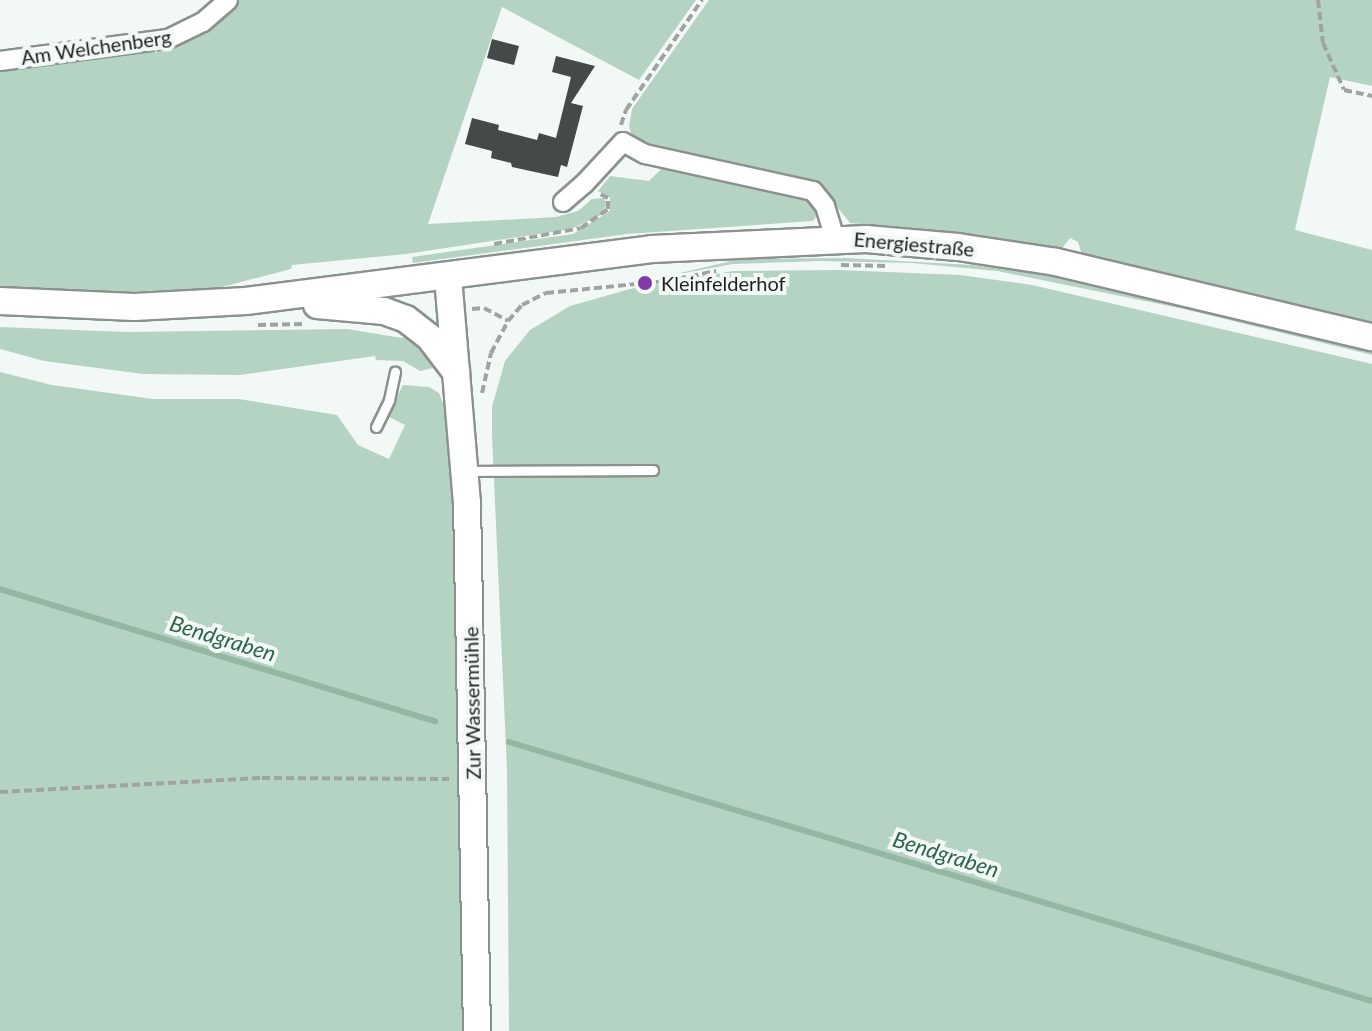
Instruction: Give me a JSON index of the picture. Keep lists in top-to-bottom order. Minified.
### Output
{"streets":{"main road":["Energiestraße","Zur Wassermühle"],"street":["Am Welchenberg"]},"crossings":[["Energiestraße","Zur Wassermühle"]],"water":["Bendgraben"],"places":["Kleinfelderhof"]}
